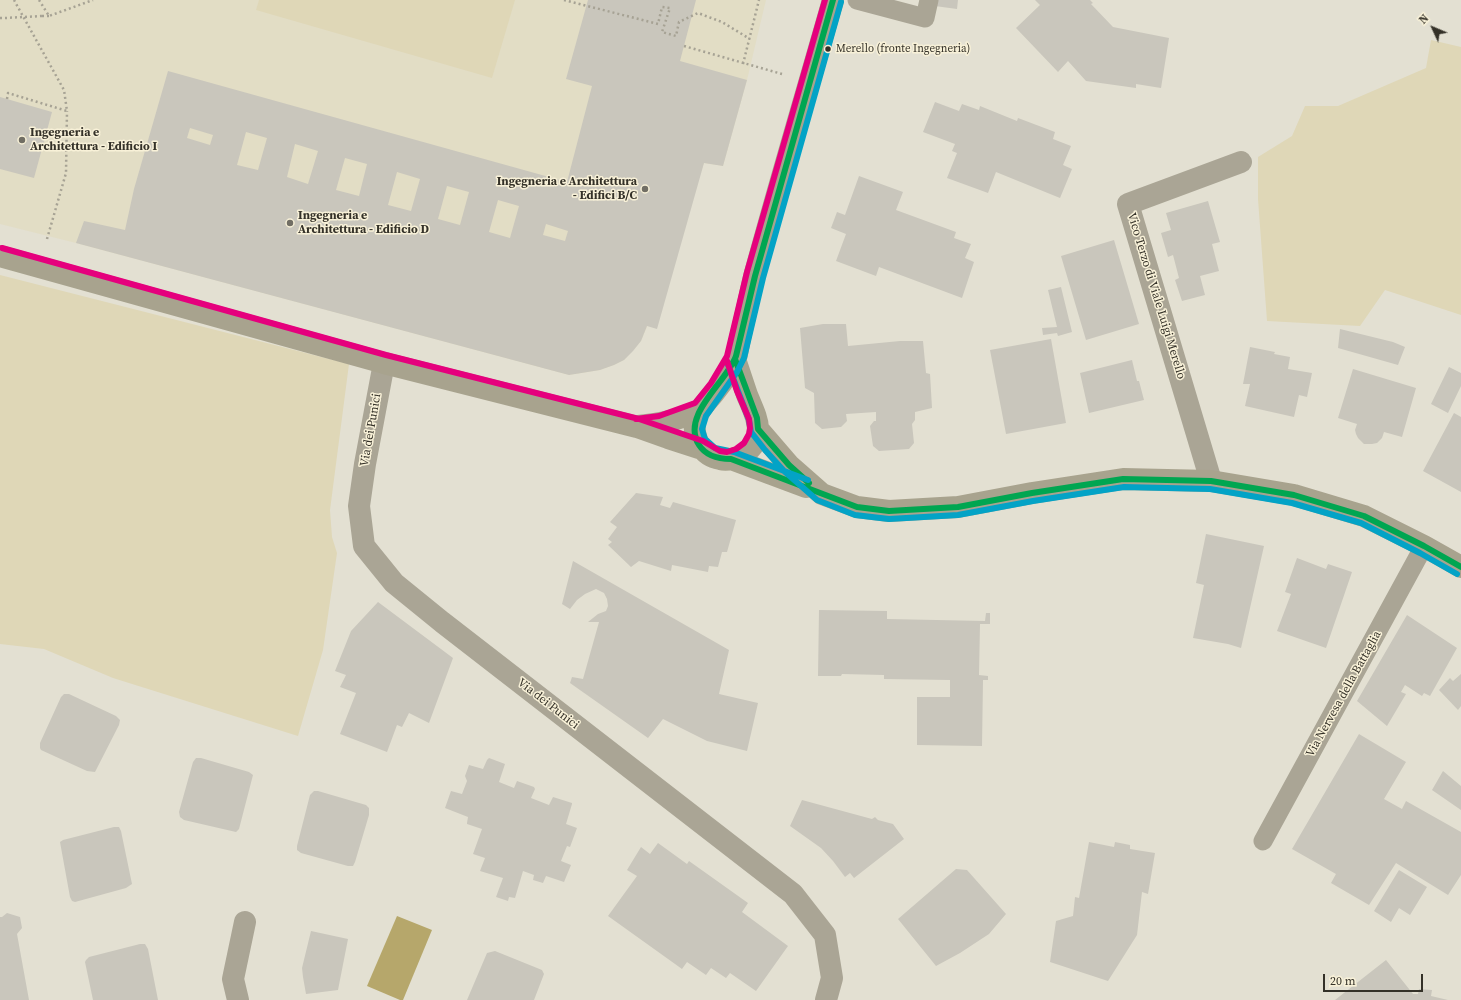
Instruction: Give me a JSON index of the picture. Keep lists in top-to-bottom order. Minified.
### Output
{"streets":{"street":["Vico Terzo di Viale Luigi Merello","Via dei Punici"],"lane":["Via Nervesa della Battaglia"]},"places":["Merello (fronte Ingegneria)","Ingegneria e Architettura - Edificio I","Ingegneria e Architettura - Edifici B/C","Ingegneria e Architettura - Edificio D"],"scale_bar":"20 m","north":"top left"}
